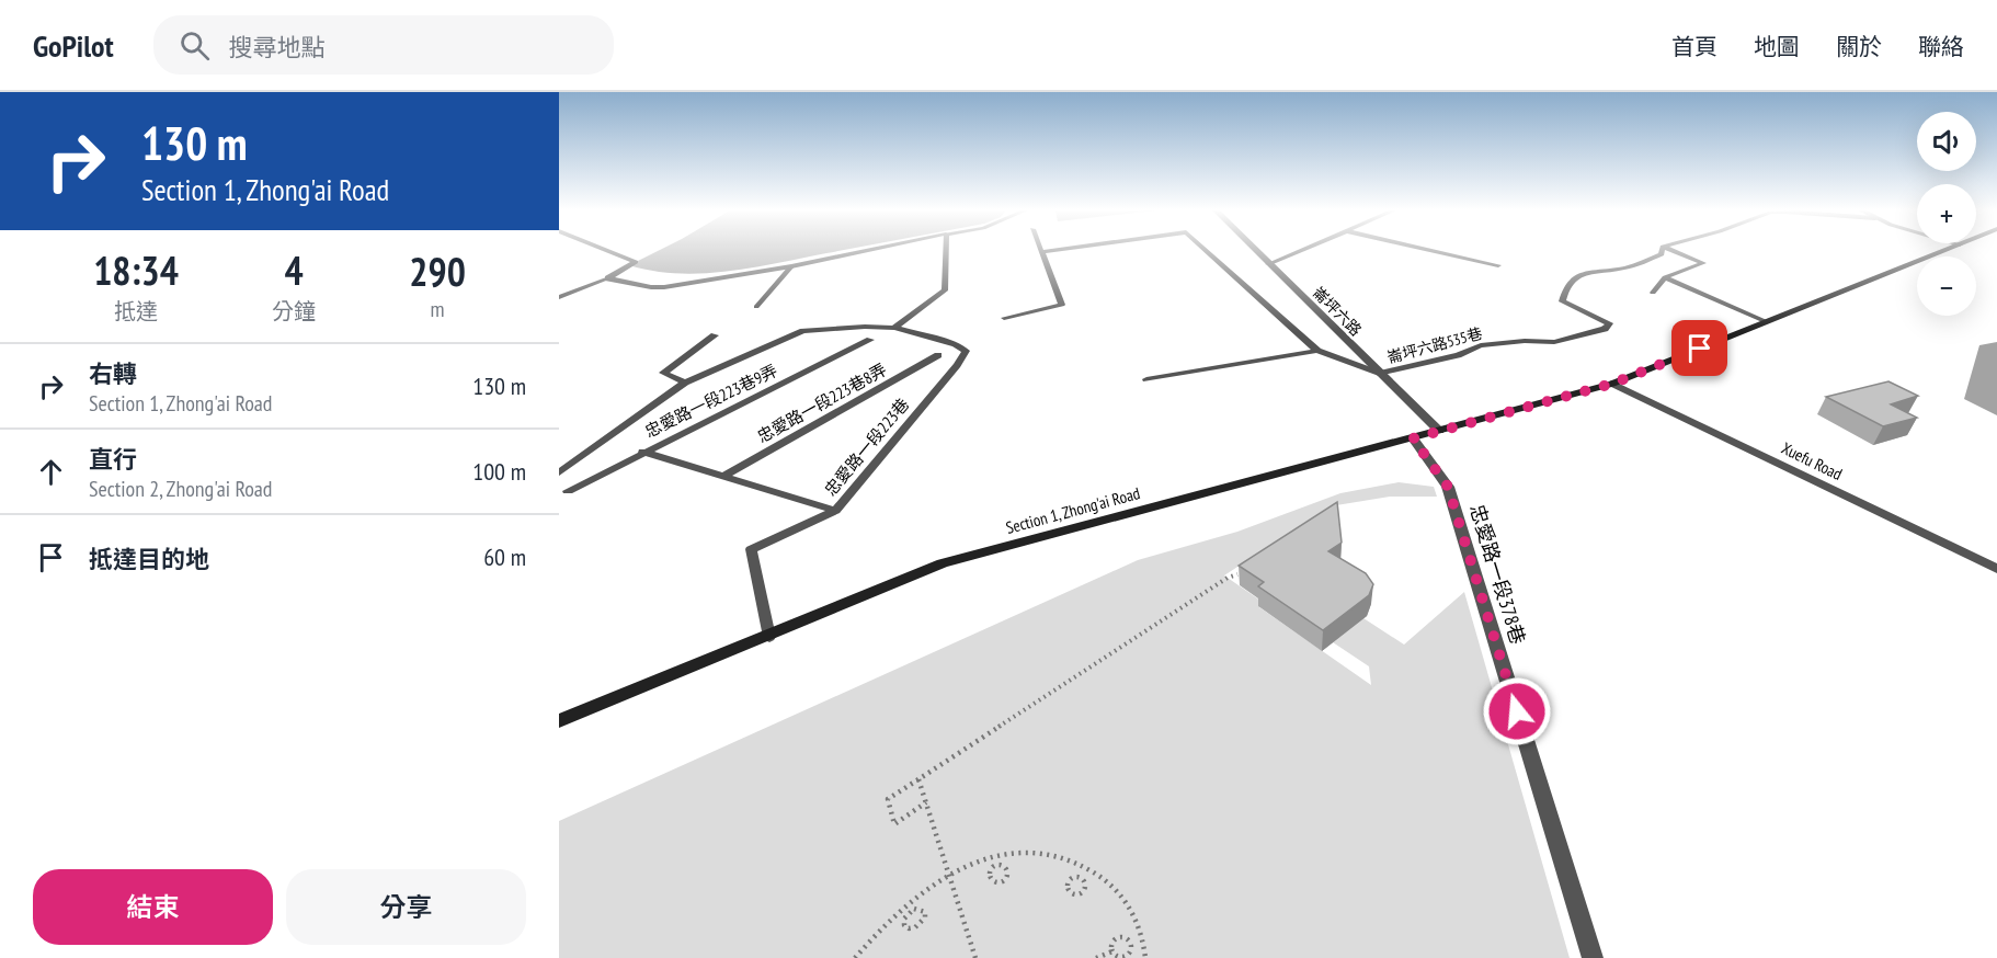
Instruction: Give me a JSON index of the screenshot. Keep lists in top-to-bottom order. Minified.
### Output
{"streets":{"main road":["Section 1, Zhong'ai Road"],"street":["崙坪六路","Xuefu Road","忠愛路一段378巷"],"lane":["崙坪六路535巷","忠愛路一段223巷9弄","忠愛路一段223巷8弄","忠愛路一段223巷"]},"crossings":[["崙坪六路","崙坪六路535巷"],["崙坪六路","Section 1, Zhong'ai Road"],["忠愛路一段223巷","Section 1, Zhong'ai Road"],["Xuefu Road","Section 1, Zhong'ai Road"],["Section 1, Zhong'ai Road","忠愛路一段378巷"]],"page":{"header":"GoPilot","search":"搜尋地點","nav":["首頁","地圖","關於","聯絡"],"turn":["130 m","Section 1, Zhong'ai Road"],"map_buttons":["+","−"],"eta":["18:34","抵達","4","分鐘","290","m"],"list":[{"name":"右轉","note":"Section 1, Zhong'ai Road","value":"130 m"},{"name":"直行","note":"Section 2, Zhong'ai Road","value":"100 m"},{"name":"抵達目的地","value":"60 m"}],"buttons":["結束","分享"]}}
